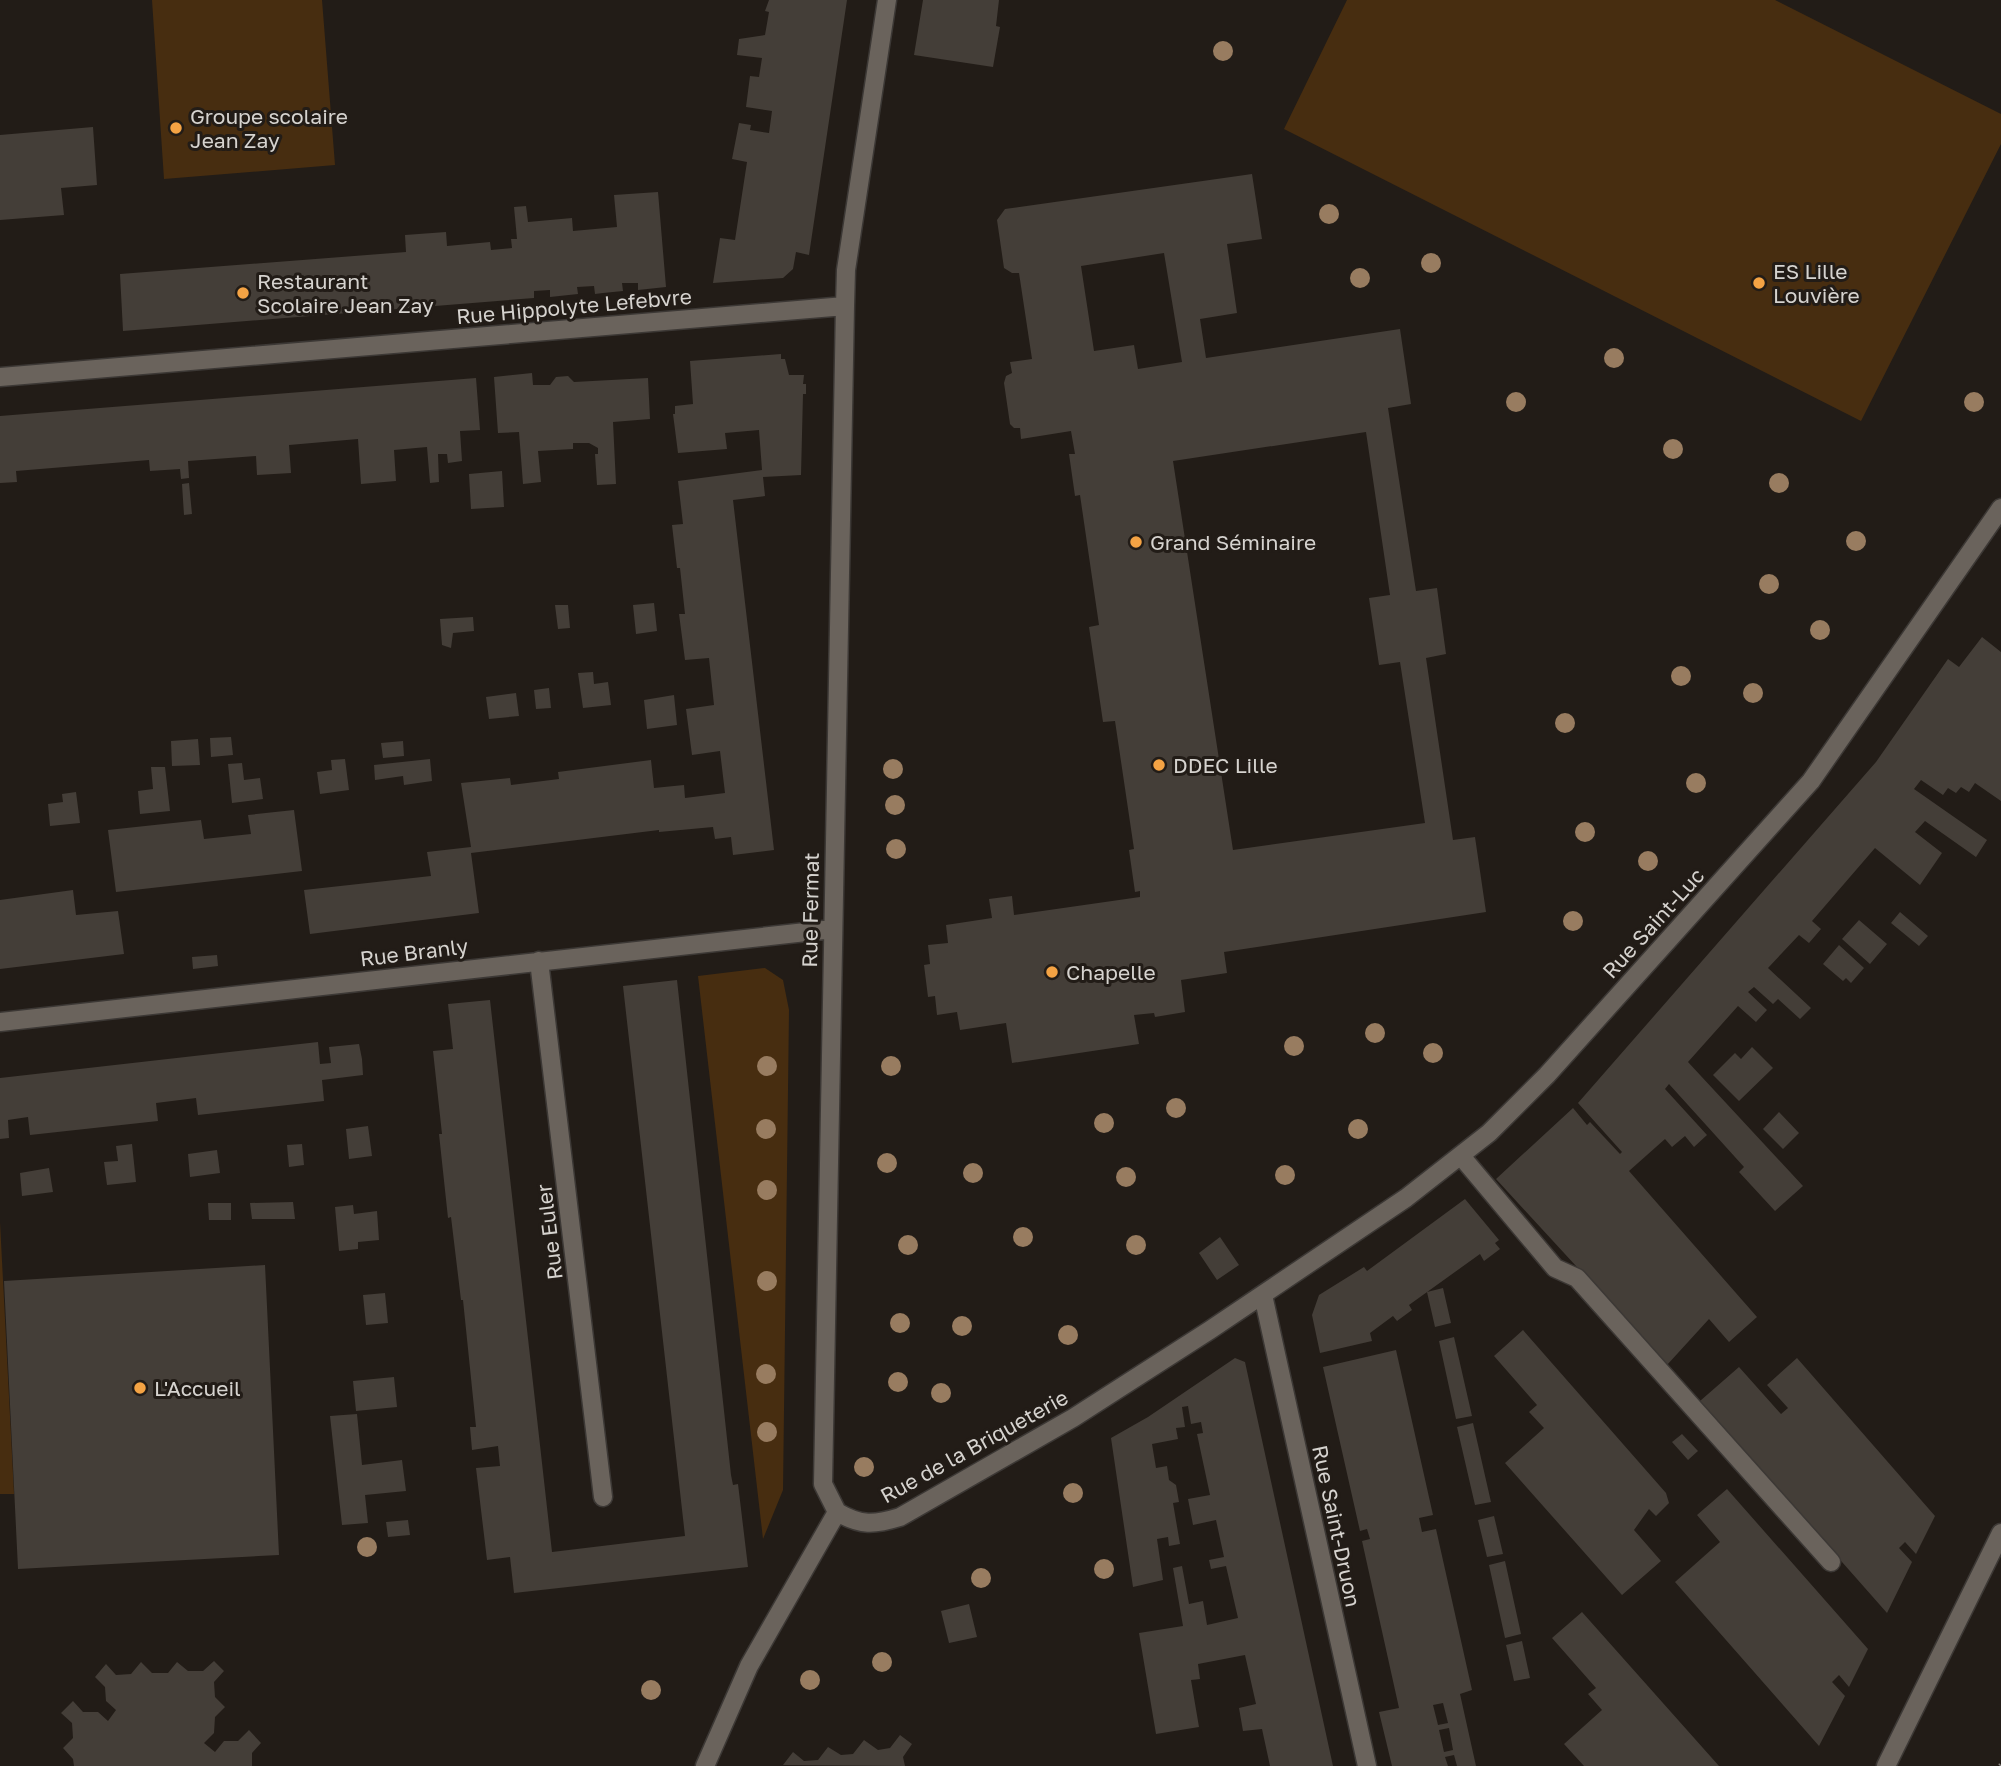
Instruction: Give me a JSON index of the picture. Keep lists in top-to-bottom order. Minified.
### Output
{"streets":{"street":["Rue Hippolyte Lefebvre","Rue Fermat","Rue Saint-Luc","Rue Branly","Rue Euler","Rue de la Briqueterie","Rue Saint-Druon"]},"crossings":[["Rue Hippolyte Lefebvre","Rue Fermat"],["Rue Fermat","Rue Branly"],["Rue Fermat","Rue de la Briqueterie"],["Rue Saint-Luc","Rue de la Briqueterie"],["Rue Saint-Luc","Rue Saint-Druon"],["Rue Branly","Rue Euler"],["Rue de la Briqueterie","Rue Saint-Druon"]],"places":["Groupe scolaire Jean Zay","ES Lille Louvière","Restaurant Scolaire Jean Zay","Grand Séminaire","DDEC Lille","Chapelle","L'Accueil"]}
